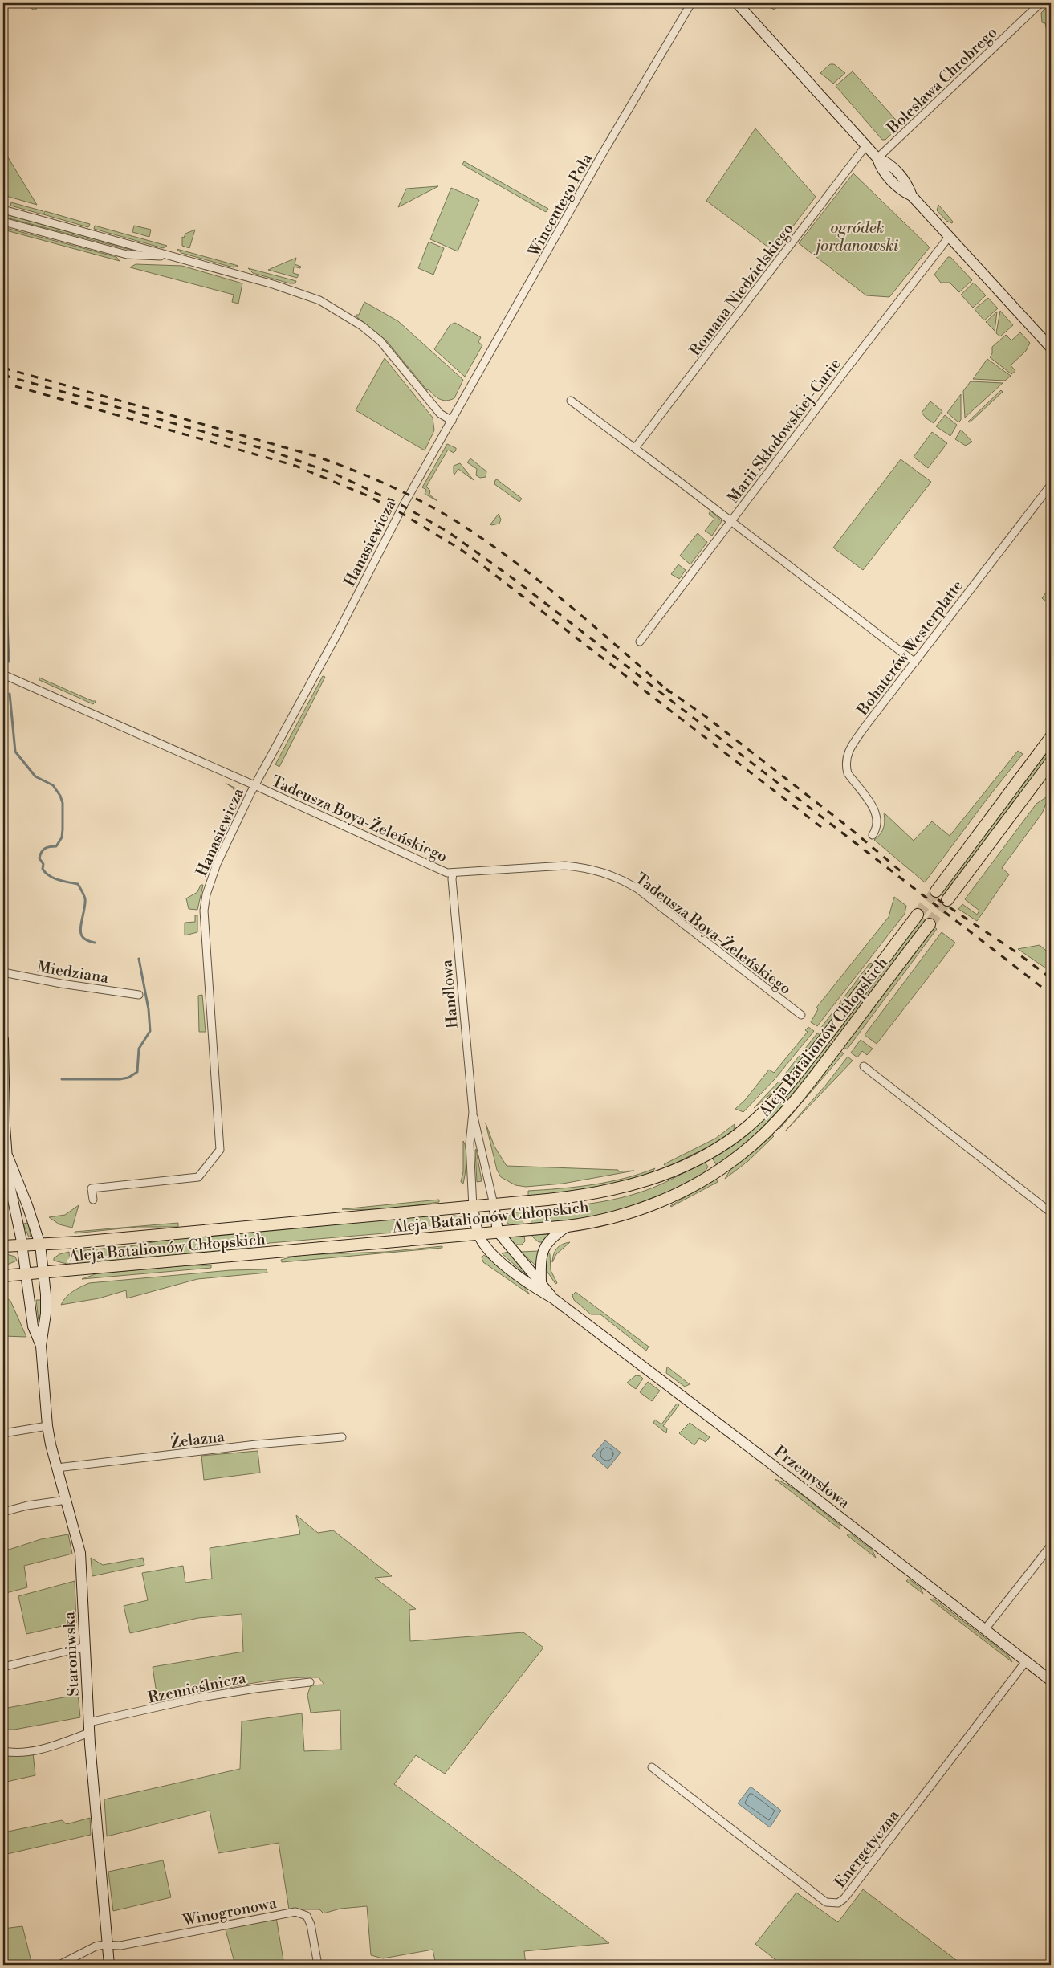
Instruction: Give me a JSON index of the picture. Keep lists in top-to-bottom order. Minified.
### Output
{"streets":{"main road":["Aleja Batalionów Chłopskich"],"street":["Bolesława Chrobrego","Wincentego Pola","Romana Niedzielskiego","Marii Skłodowskiej-Curie","Hanasiewicza","Bohaterów Westerplatte","Tadeusza Boya-Żeleńskiego","Miedziana","Handlowa","Żelazna","Przemysłowa","Staroniwska","Rzemieślnicza","Energetyczna","Winogronowa"]},"crossings":[["Wincentego Pola","Hanasiewicza"],["Hanasiewicza","Tadeusza Boya-Żeleńskiego"],["Tadeusza Boya-Żeleńskiego","Handlowa"],["Handlowa","Aleja Batalionów Chłopskich"],["Aleja Batalionów Chłopskich","Przemysłowa"],["Aleja Batalionów Chłopskich","Staroniwska"],["Żelazna","Staroniwska"],["Przemysłowa","Energetyczna"],["Staroniwska","Rzemieślnicza"],["Staroniwska","Winogronowa"]],"parks":["ogródek jordanowski"]}
